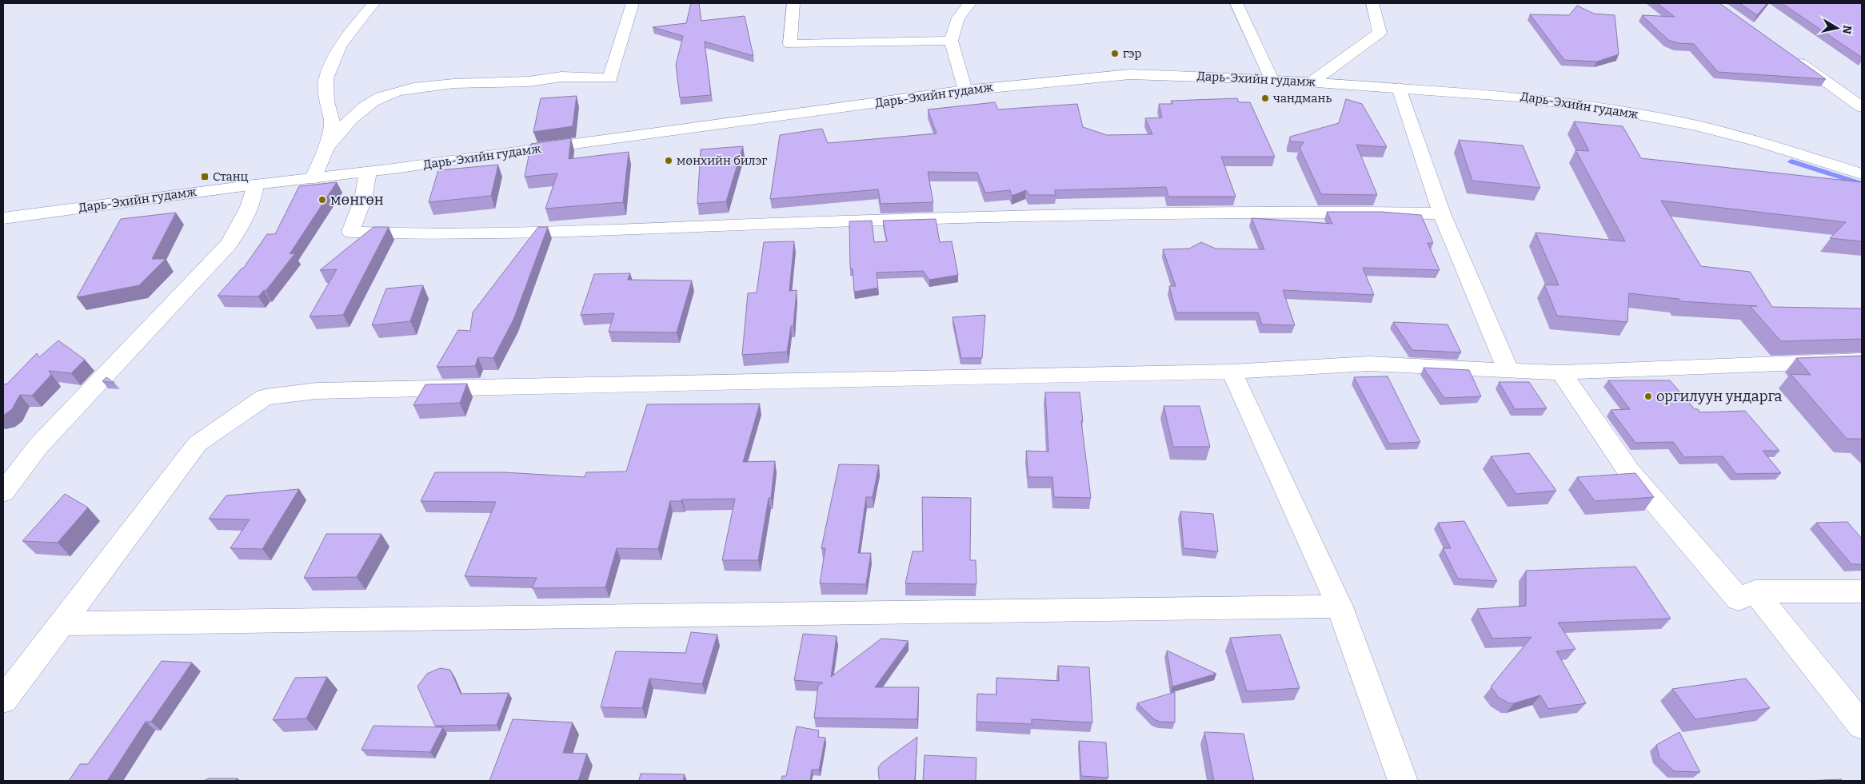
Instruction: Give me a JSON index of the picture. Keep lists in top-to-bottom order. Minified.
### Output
{"streets":{"street":["Дарь-Эхийн гудамж"]},"places":{"other":["гэр","чандмань","мөнхийн билэг","мөнгөн","оргилуун ундарга"],"transit":["Станц"]},"north":"right"}
